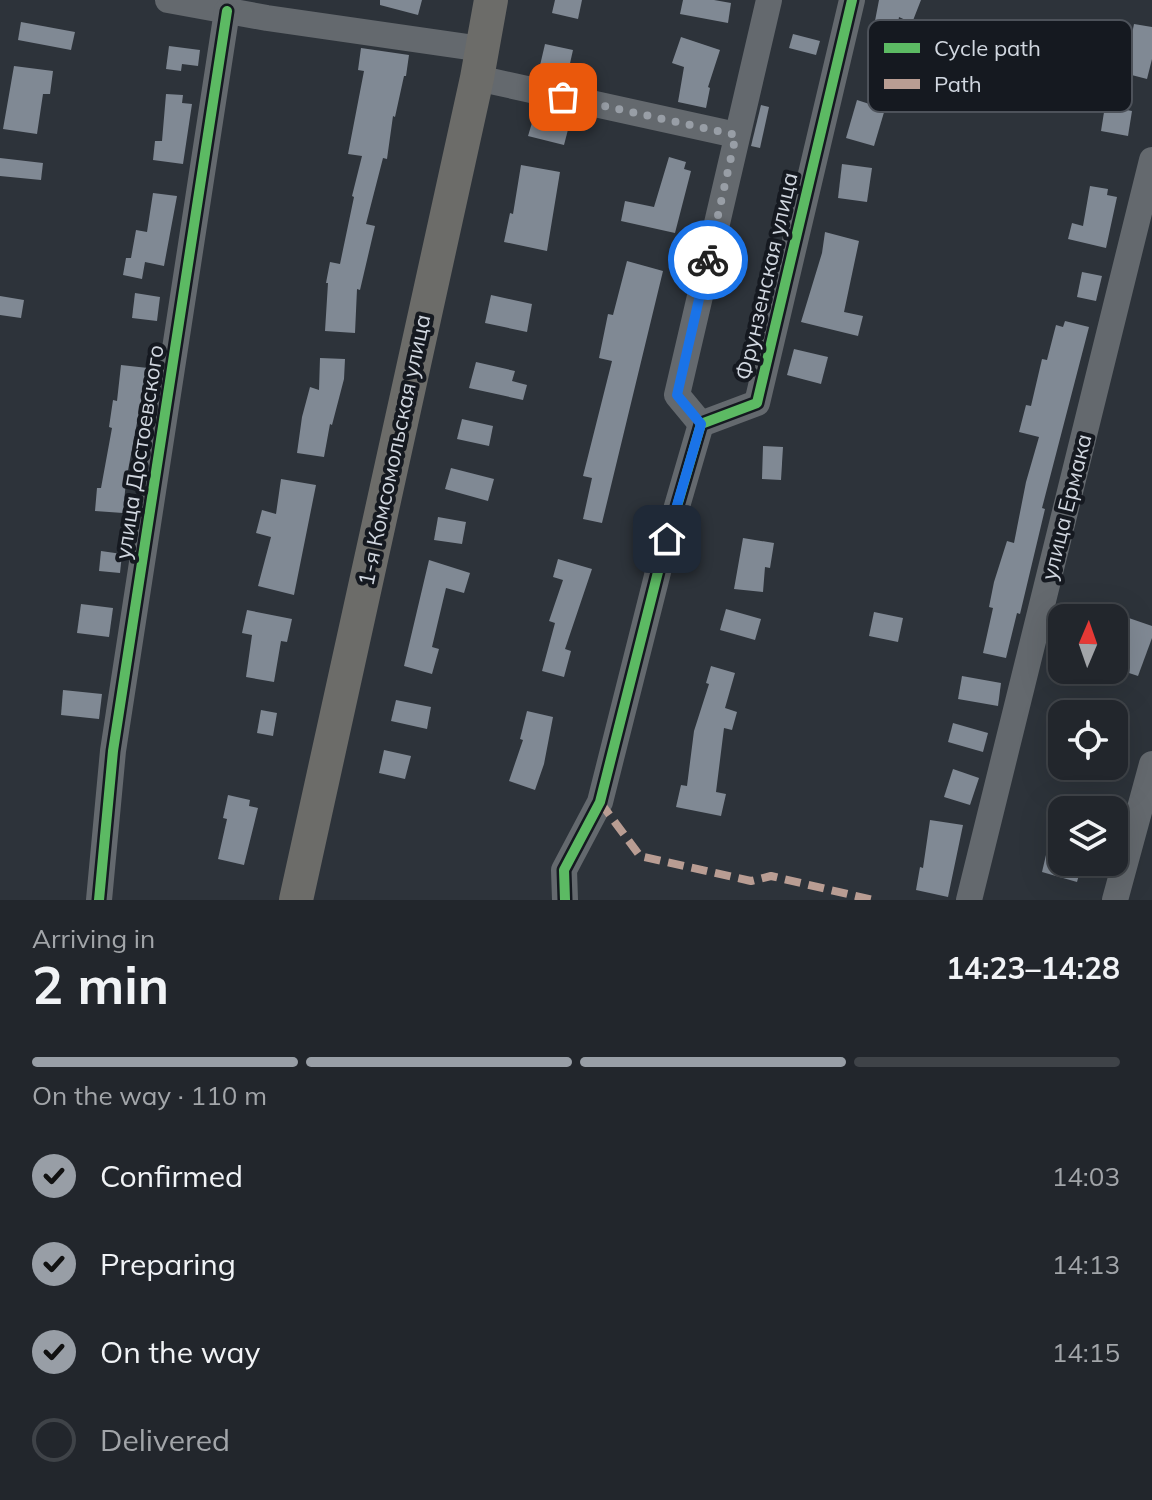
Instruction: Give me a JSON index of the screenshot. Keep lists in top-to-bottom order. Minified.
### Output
{"streets":{"main road":["1-я Комсомольская улица"],"street":["Фрунзенская улица","улица Достоевского","улица Ермака"]},"legend":["Cycle path","Path"],"north":"top","page":{"heading":["2 min","Arriving in","14:23–14:28"],"bar":"On the way · 110 m","list":[["Confirmed","14:03"],["Preparing","14:13"],["On the way","14:15"],"Delivered"]}}
